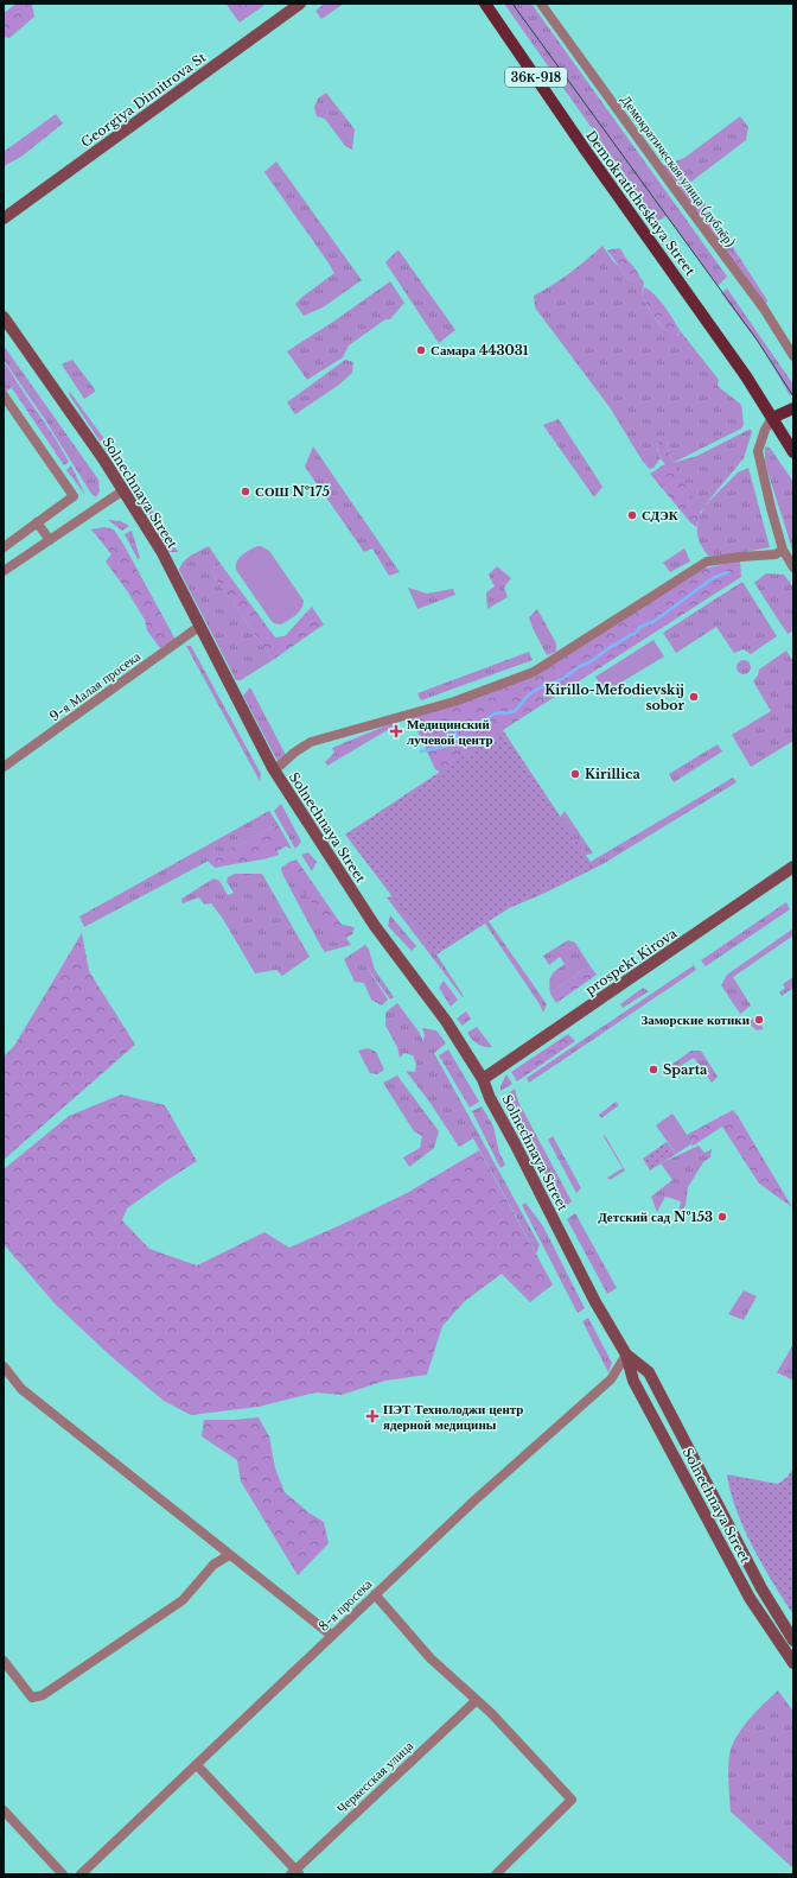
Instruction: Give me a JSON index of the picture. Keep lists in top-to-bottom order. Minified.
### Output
{"streets":{"main road":["36К-918","Georgiya Dimitrova St","Demokraticheskaya Street","Solnechnaya Street","prospekt Kirova"],"street":["Демократическая улица (дублёр)","9-я Малая просека","8-я просека","Черкесская улица"]},"crossings":[["Solnechnaya Street","9-я Малая просека"],["Solnechnaya Street","prospekt Kirova"],["Solnechnaya Street","8-я просека"]],"places":{"other":["Самара 443031","СОШ №175","СДЭК","Kirillo-Mefodievskij sobor","Kirillica","Заморские котики","Sparta","Детский сад №153"],"health":["Медицинский лучевой центр","ПЭТ Технолоджи центр ядерной медицины"]}}
